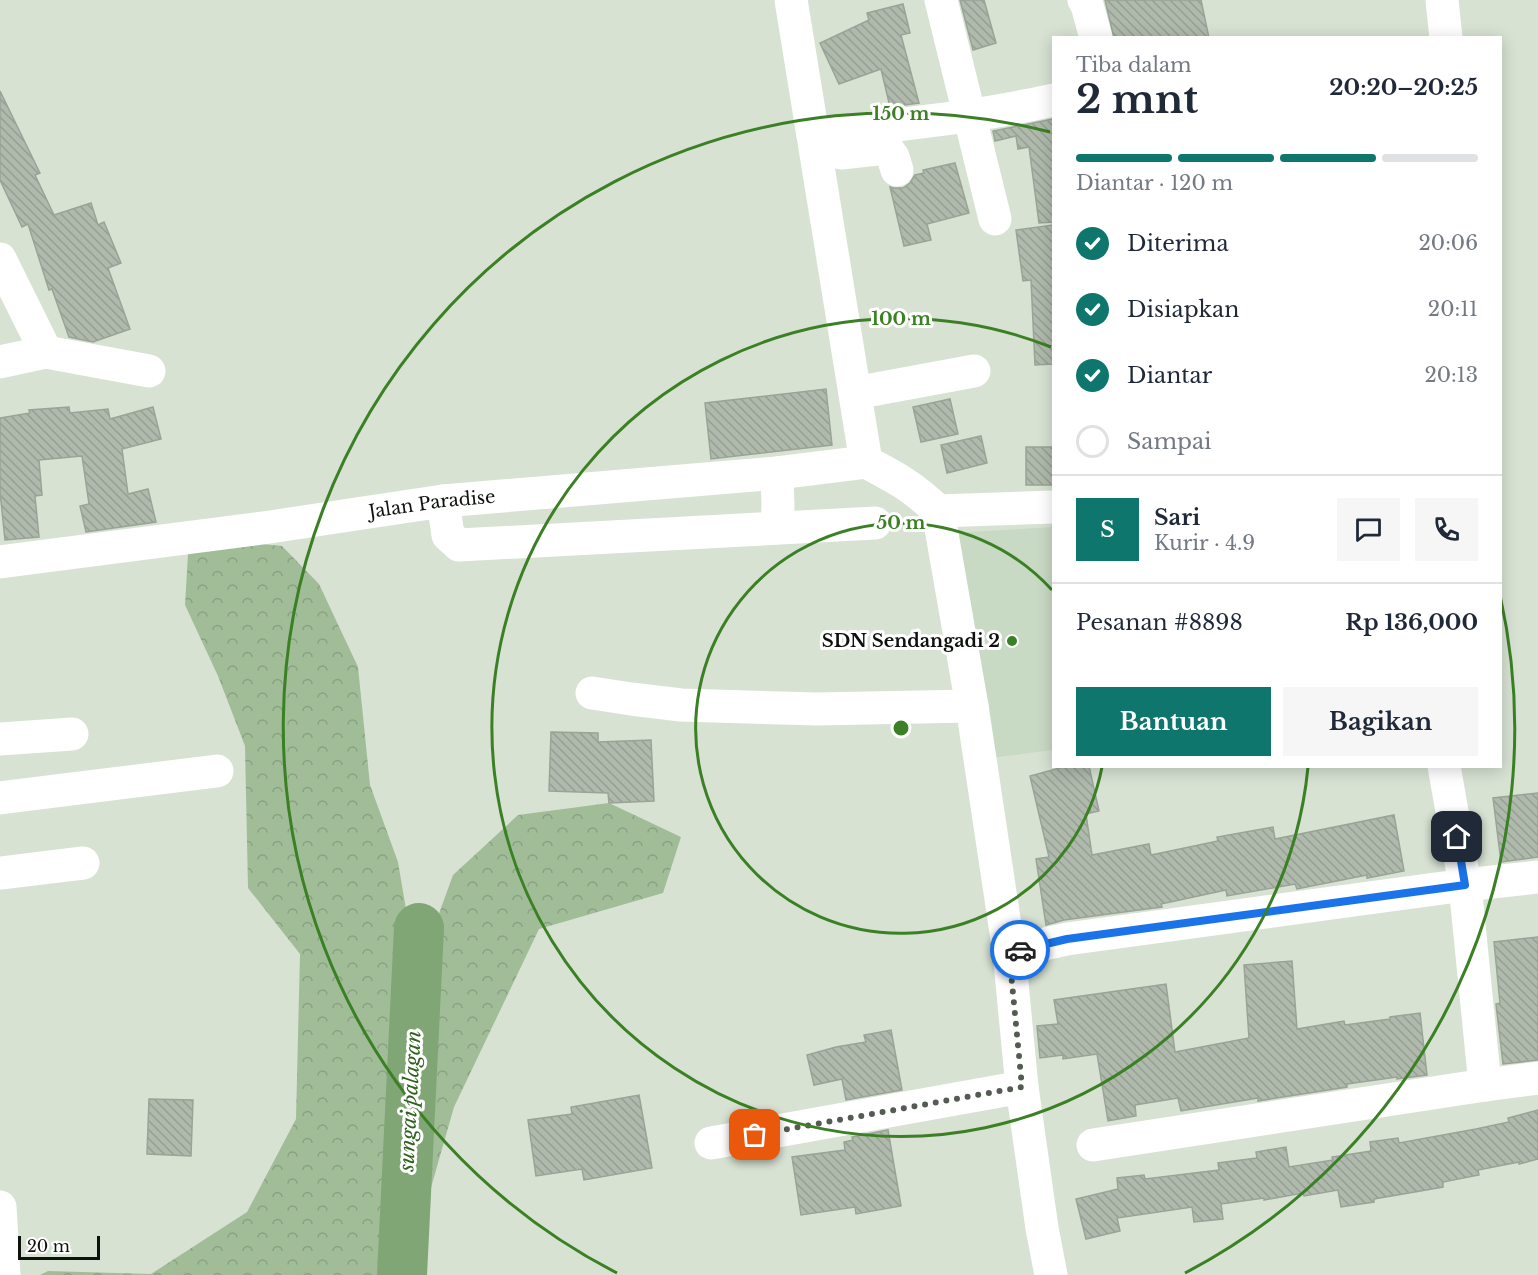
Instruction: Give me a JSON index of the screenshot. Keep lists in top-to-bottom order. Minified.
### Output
{"streets":{"street":["Jalan Paradise"]},"water":["sungai palagan"],"places":["SDN Sendangadi 2"],"scale_bar":"20 m","page":{"heading":["2 mnt","Tiba dalam","20:20–20:25"],"panel":["Sari","Kurir · 4.9","Pesanan #8898","Rp 136,000"],"bar":"Diantar · 120 m","list":[["Diterima","20:06"],["Disiapkan","20:11"],["Diantar","20:13"],"Sampai"],"round":"S","buttons":["Bantuan","Bagikan"],"scale":"20 m"},"rings":["150 m","100 m","50 m"]}
